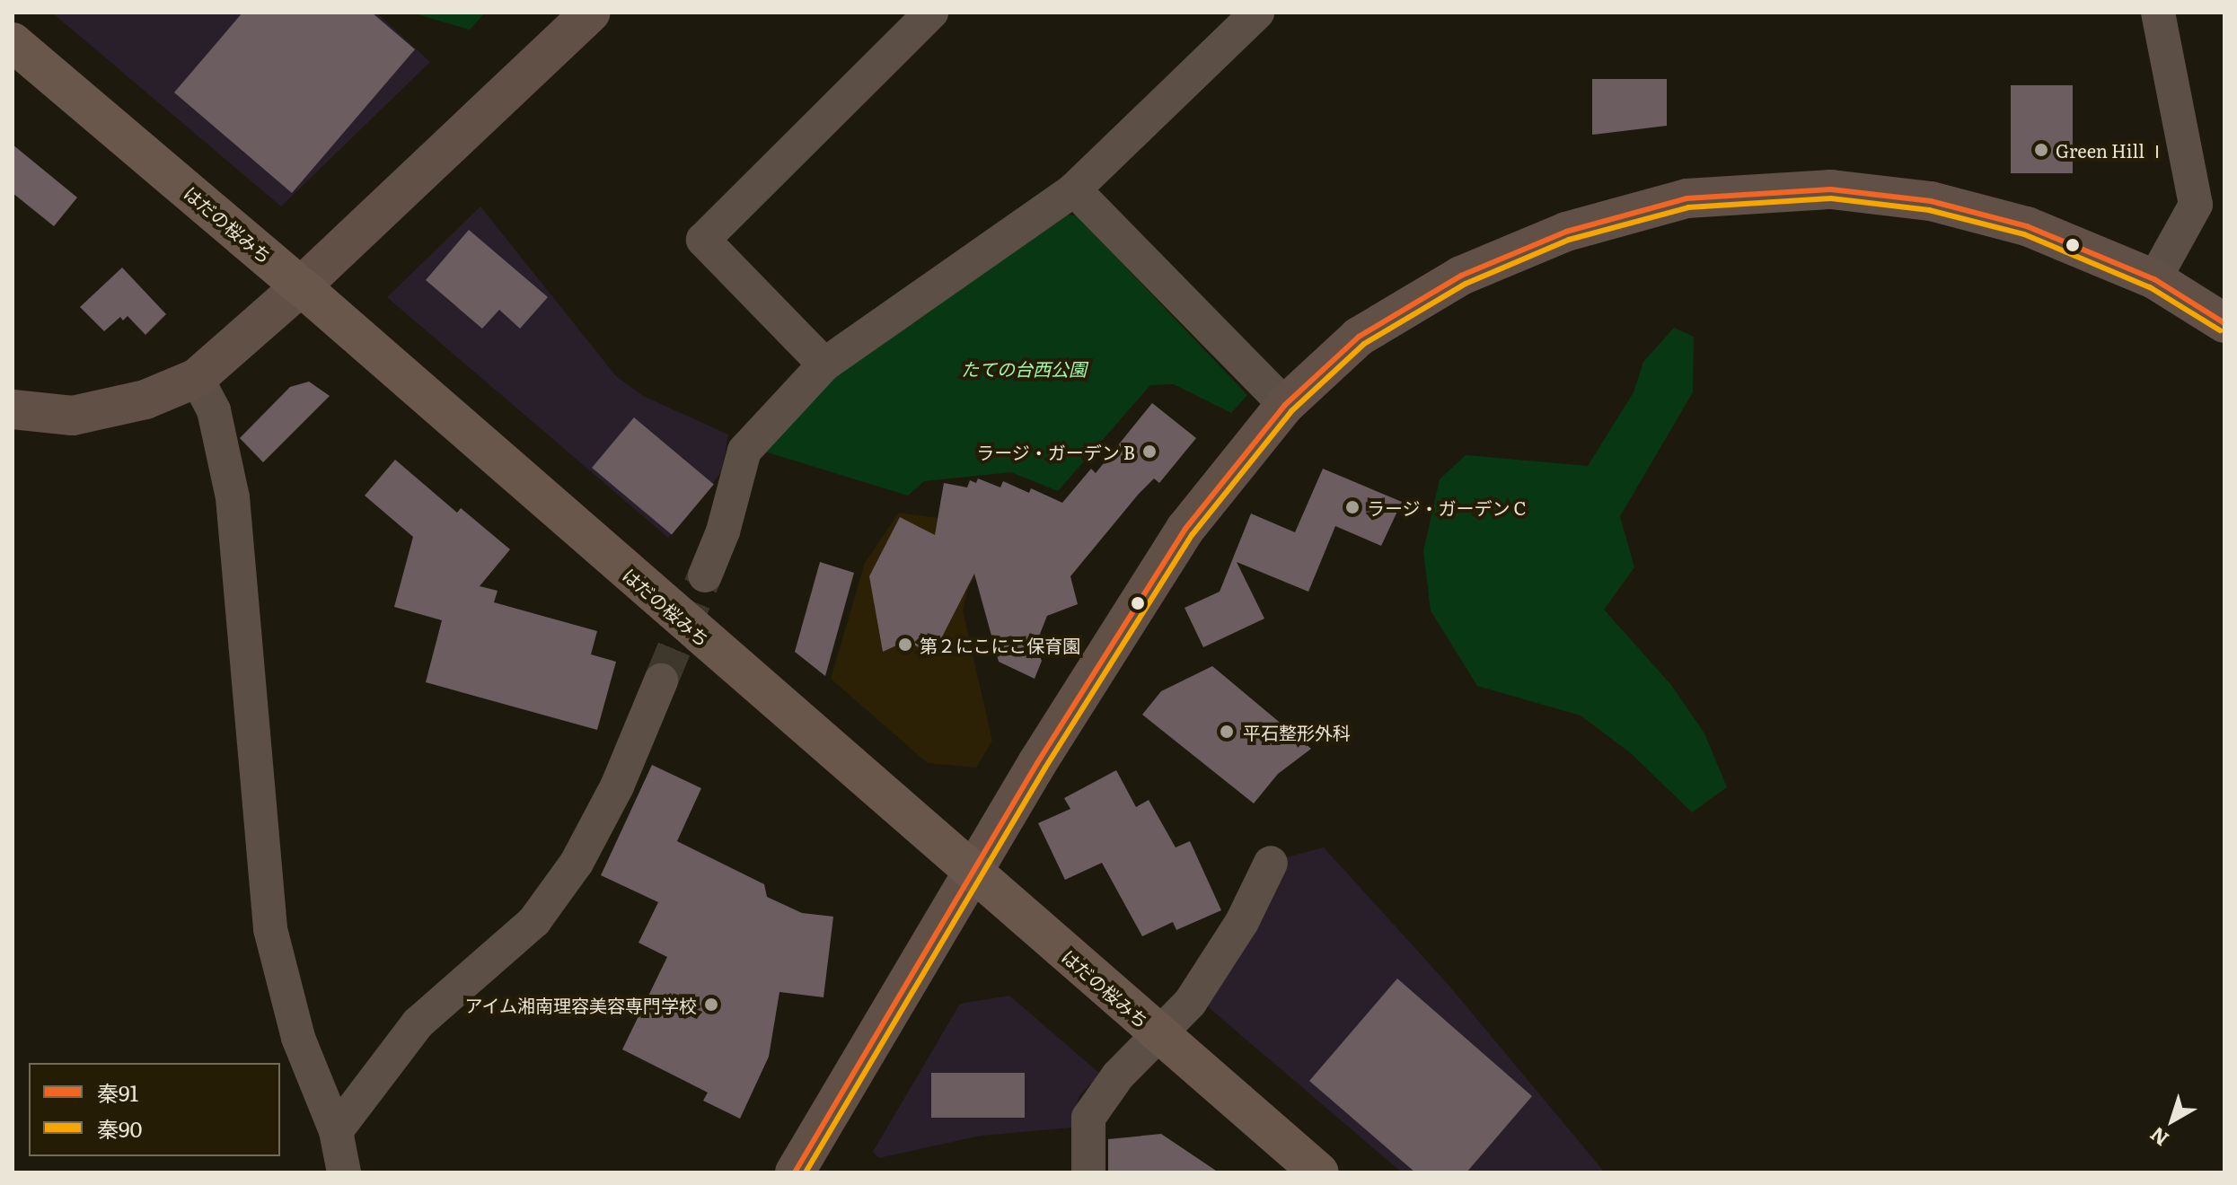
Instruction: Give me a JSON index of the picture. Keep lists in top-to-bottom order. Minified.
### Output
{"streets":{"main road":["はだの桜みち"]},"parks":["たての台西公園"],"places":["Green Hill Ⅰ","ラージ・ガーデン B","ラージ・ガーデン C","第２にこにこ保育園","平石整形外科","アイム湘南理容美容専門学校"],"lines":["transit line 秦91","transit line 秦90"],"legend":["秦91","秦90"],"north":"bottom left"}
